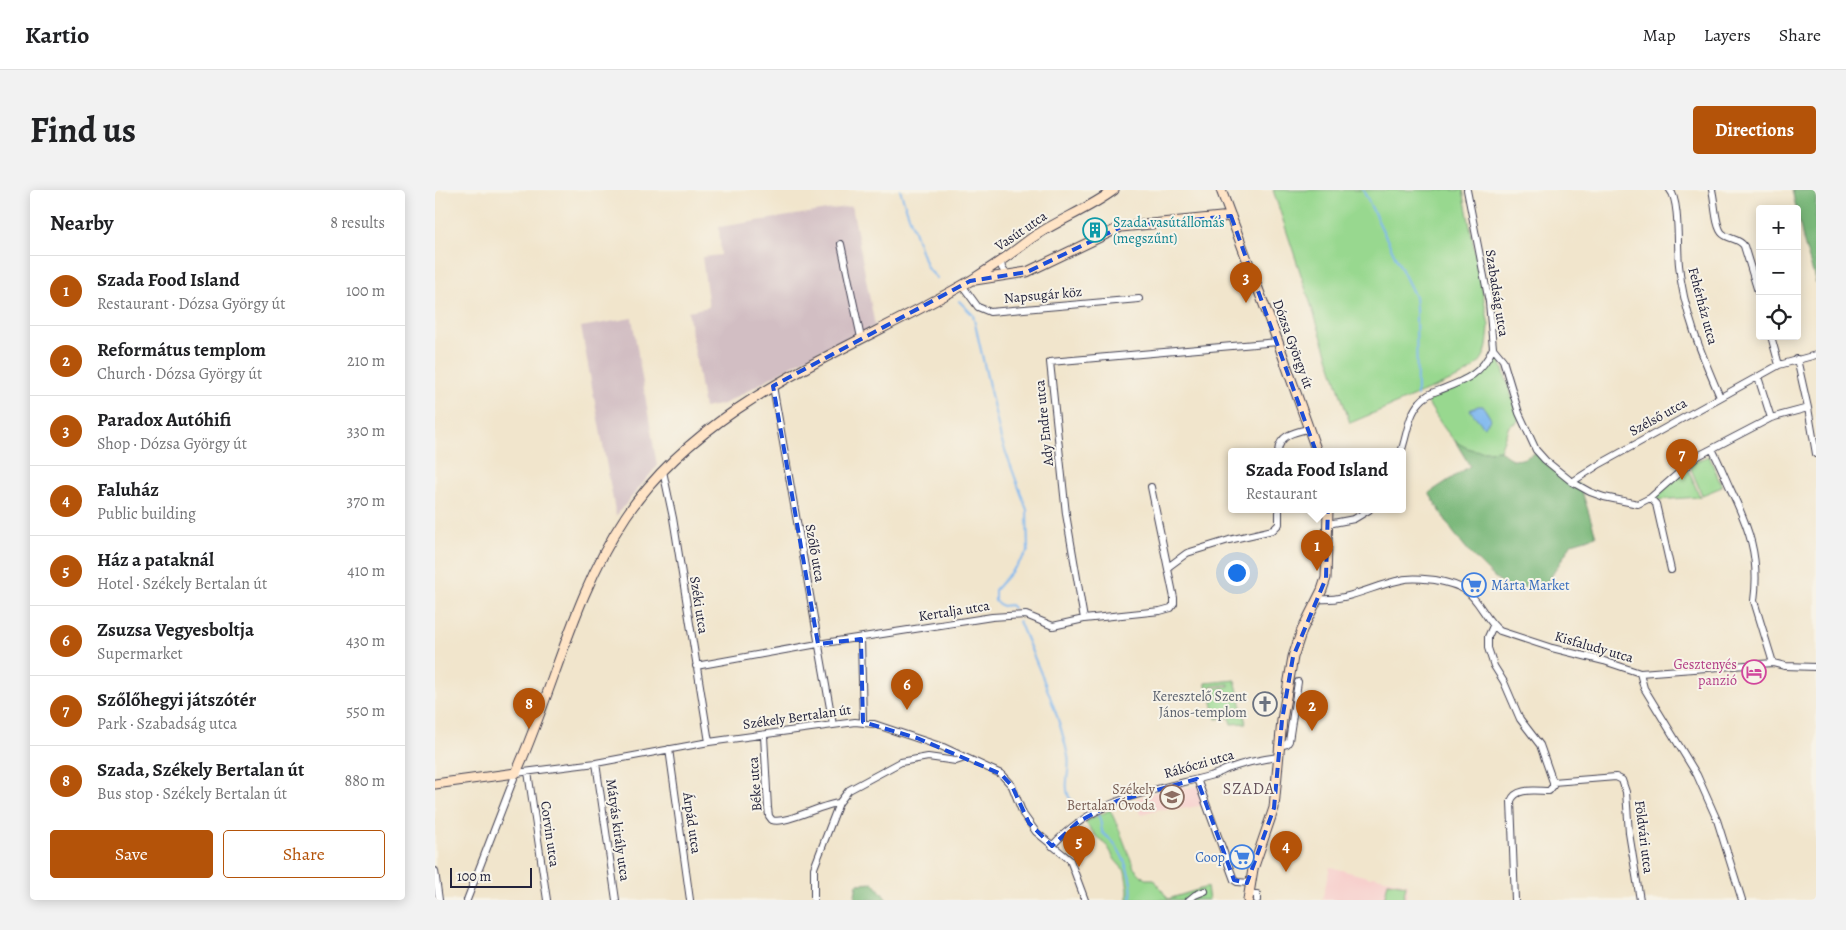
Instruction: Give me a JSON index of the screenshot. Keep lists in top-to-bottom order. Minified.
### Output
{"streets":{"street":["Vasút utca","Szabadság utca","Napsugár köz","Fehérház utca","Dózsa György út","Szélső utca","Ady Endre utca","Szőlő utca","Széki utca","Kertalja utca","Kisfaludy utca","Székely Bertalan út","Rákóczi utca","Béke utca","Árpád utca","Mátyás király utca","Corvin utca","Földvári utca"]},"crossings":[["Vasút utca","Napsugár köz"],["Szabadság utca","Szélső utca"],["Fehérház utca","Szélső utca"],["Dózsa György út","Ady Endre utca"],["Ady Endre utca","Kertalja utca"],["Szőlő utca","Kertalja utca"],["Szőlő utca","Székely Bertalan út"],["Széki utca","Kertalja utca"],["Széki utca","Székely Bertalan út"],["Székely Bertalan út","Rákóczi utca"],["Székely Bertalan út","Béke utca"],["Székely Bertalan út","Árpád utca"],["Székely Bertalan út","Mátyás király utca"],["Székely Bertalan út","Corvin utca"]],"districts":["SZADA"],"places":{"building":["Szada vasútállomás (megszűnt)"],"supermarket":["Márta Market","Coop"],"hotel":["Gesztenyés panzió"],"church":["Keresztelő Szent János-templom"],"school or university":["Székely Bertalan Óvoda"]},"scale_bar":"100 m","page":{"header":"Kartio","nav":["Map","Layers","Share"],"title":"Find us","buttons":["Directions",["Save","Share"]],"heading":["Nearby","8 results"],"map_buttons":["+","−"],"list":[{"mark":"1","name":"Szada Food Island","note":"Restaurant · Dózsa György út","value":"100 m"},{"mark":"2","name":"Református templom","note":"Church · Dózsa György út","value":"210 m"},{"mark":"3","name":"Paradox Autóhifi","note":"Shop · Dózsa György út","value":"330 m"},{"mark":"4","name":"Faluház","note":"Public building","value":"370 m"},{"mark":"5","name":"Ház a pataknál","note":"Hotel · Székely Bertalan út","value":"410 m"},{"mark":"6","name":"Zsuzsa Vegyesboltja","note":"Supermarket","value":"430 m"},{"mark":"7","name":"Szőlőhegyi játszótér","note":"Park · Szabadság utca","value":"550 m"},{"mark":"8","name":"Szada, Székely Bertalan út","note":"Bus stop · Székely Bertalan út","value":"880 m"}],"pins":["3","7","1","6","8","2","5","4"],"popup":["Szada Food Island","Restaurant"],"scale":"100 m"}}
